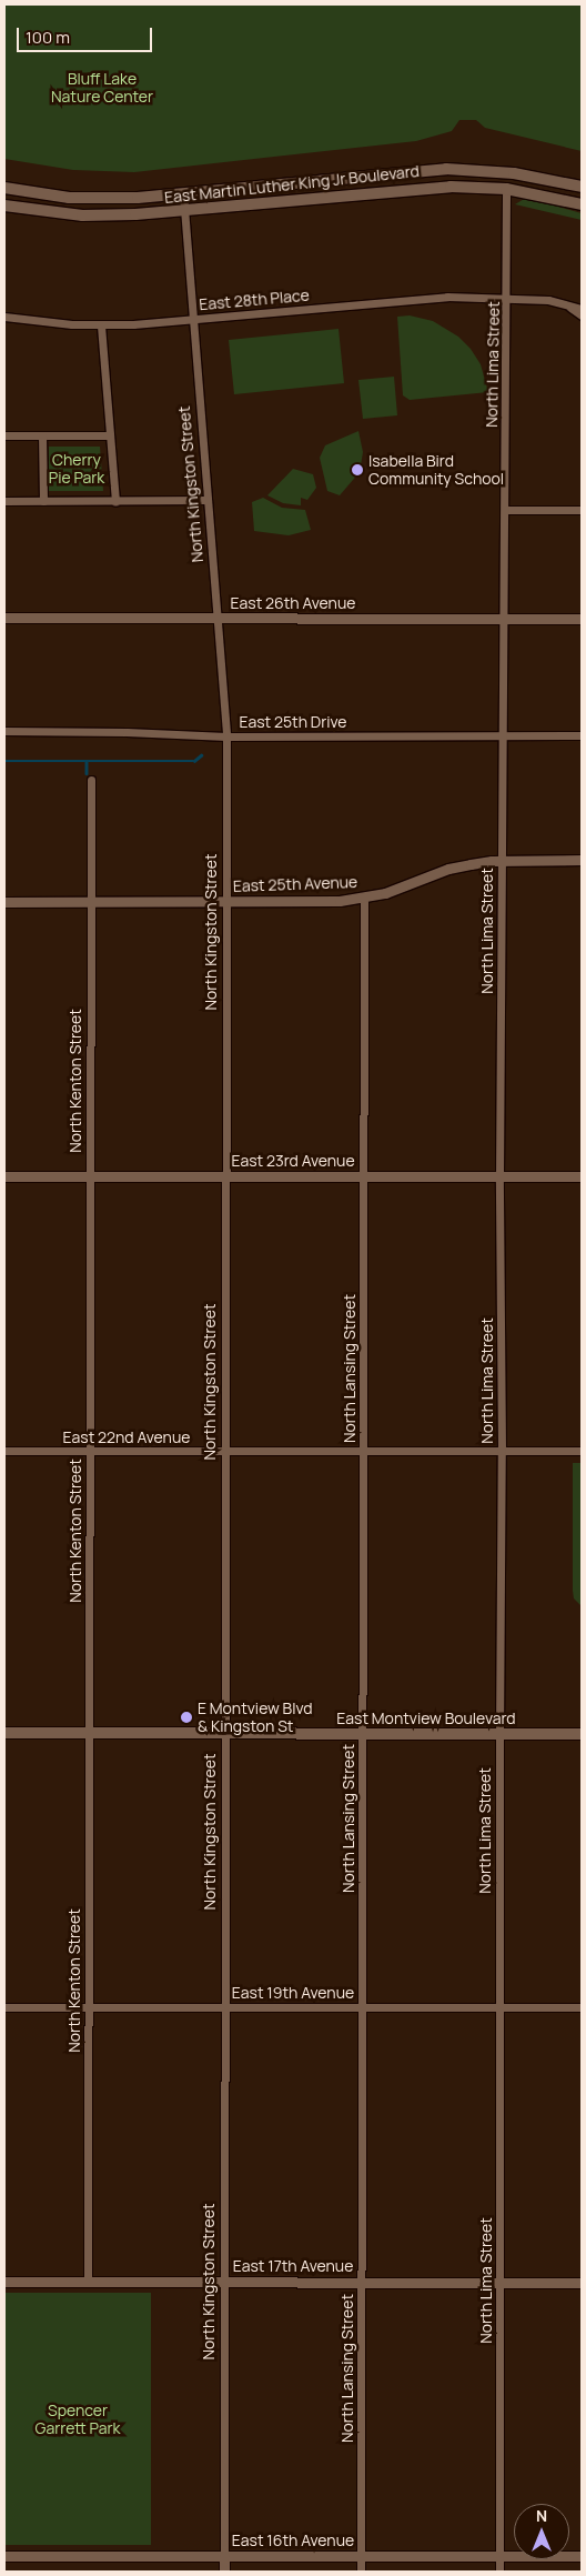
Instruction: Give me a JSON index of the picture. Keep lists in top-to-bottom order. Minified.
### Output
{"streets":{"main road":["East Martin Luther King Jr Boulevard","East Montview Boulevard"],"street":["East 28th Place","North Lima Street","North Kingston Street","East 26th Avenue","East 25th Drive","East 25th Avenue","North Kenton Street","East 23rd Avenue","North Lansing Street","East 22nd Avenue","East 19th Avenue","East 17th Avenue","East 16th Avenue"]},"crossings":[["East Martin Luther King Jr Boulevard","North Lima Street"],["East Martin Luther King Jr Boulevard","North Kingston Street"],["East 28th Place","North Lima Street"],["East 28th Place","North Kingston Street"],["North Lima Street","East 26th Avenue"],["North Lima Street","East 25th Drive"],["North Lima Street","East 25th Avenue"],["North Lima Street","East 23rd Avenue"],["North Lima Street","East 22nd Avenue"],["North Lima Street","East Montview Boulevard"],["North Lima Street","East 19th Avenue"],["North Lima Street","East 17th Avenue"],["North Lima Street","East 16th Avenue"],["North Kingston Street","East 26th Avenue"],["North Kingston Street","East 25th Drive"],["North Kingston Street","East 25th Avenue"],["North Kingston Street","East 23rd Avenue"],["North Kingston Street","East 22nd Avenue"],["North Kingston Street","East Montview Boulevard"],["North Kingston Street","East 19th Avenue"],["North Kingston Street","East 17th Avenue"],["North Kingston Street","East 16th Avenue"],["East 25th Avenue","North Kenton Street"],["East 25th Avenue","North Lansing Street"],["North Kenton Street","East 23rd Avenue"],["North Kenton Street","East 22nd Avenue"],["North Kenton Street","East Montview Boulevard"],["North Kenton Street","East 19th Avenue"],["North Kenton Street","East 17th Avenue"],["East 23rd Avenue","North Lansing Street"],["North Lansing Street","East 22nd Avenue"],["North Lansing Street","East Montview Boulevard"],["North Lansing Street","East 19th Avenue"],["North Lansing Street","East 17th Avenue"],["North Lansing Street","East 16th Avenue"]],"parks":["Bluff Lake Nature Center","Cherry Pie Park","Spencer Garrett Park"],"places":["Isabella Bird Community School","E Montview Blvd & Kingston St"],"scale_bar":"100 m","north":"top"}
